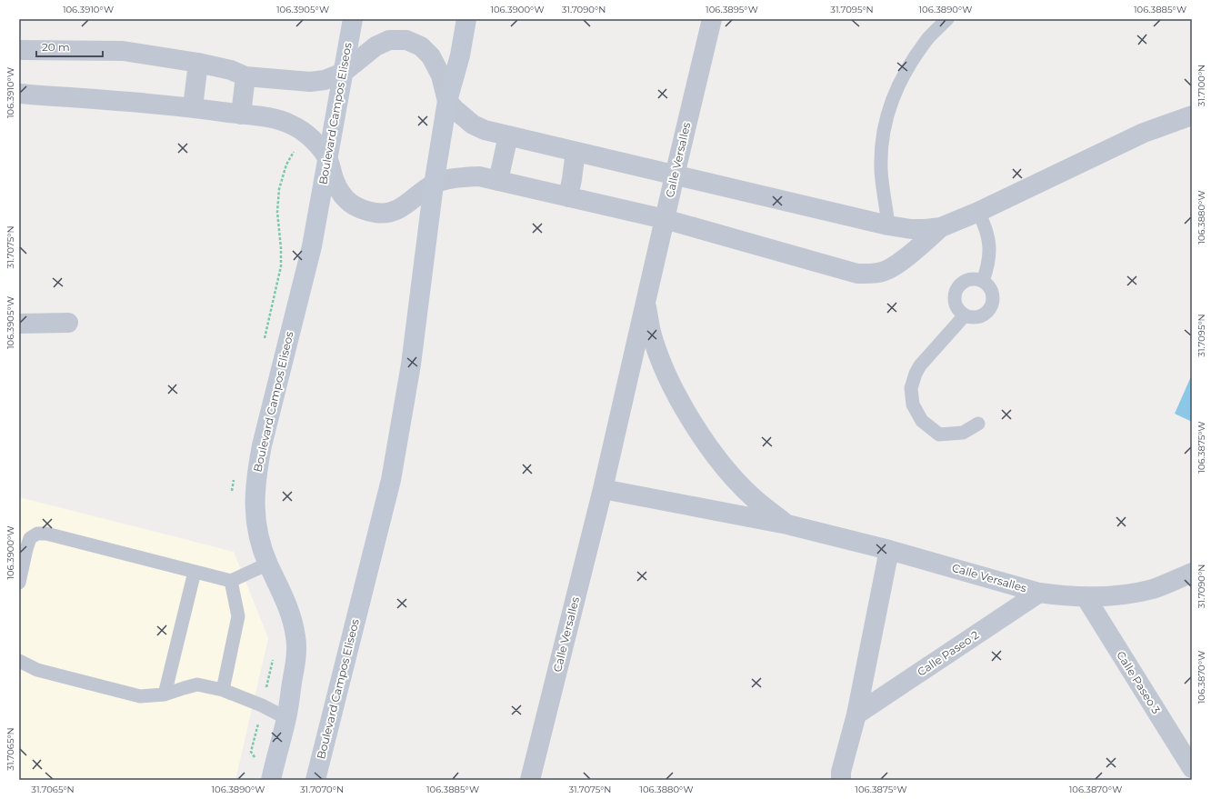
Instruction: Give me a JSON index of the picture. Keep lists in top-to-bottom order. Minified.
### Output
{"streets":{"main road":["Boulevard Campos Eliseos"],"street":["Calle Versalles","Calle Paseo 2","Calle Paseo 3"]},"crossings":[["Calle Versalles","Calle Paseo 2"],["Calle Versalles","Calle Paseo 3"]],"scale_bar":"20 m","coordinates":["106.3910°W","106.3905°W","106.3900°W","31.7090°N","106.3895°W","31.7095°N","106.3890°W","106.3885°W","31.7100°N","106.3880°W","31.7075°N","106.3875°W","106.3870°W","31.7065°N","31.7070°N"]}
